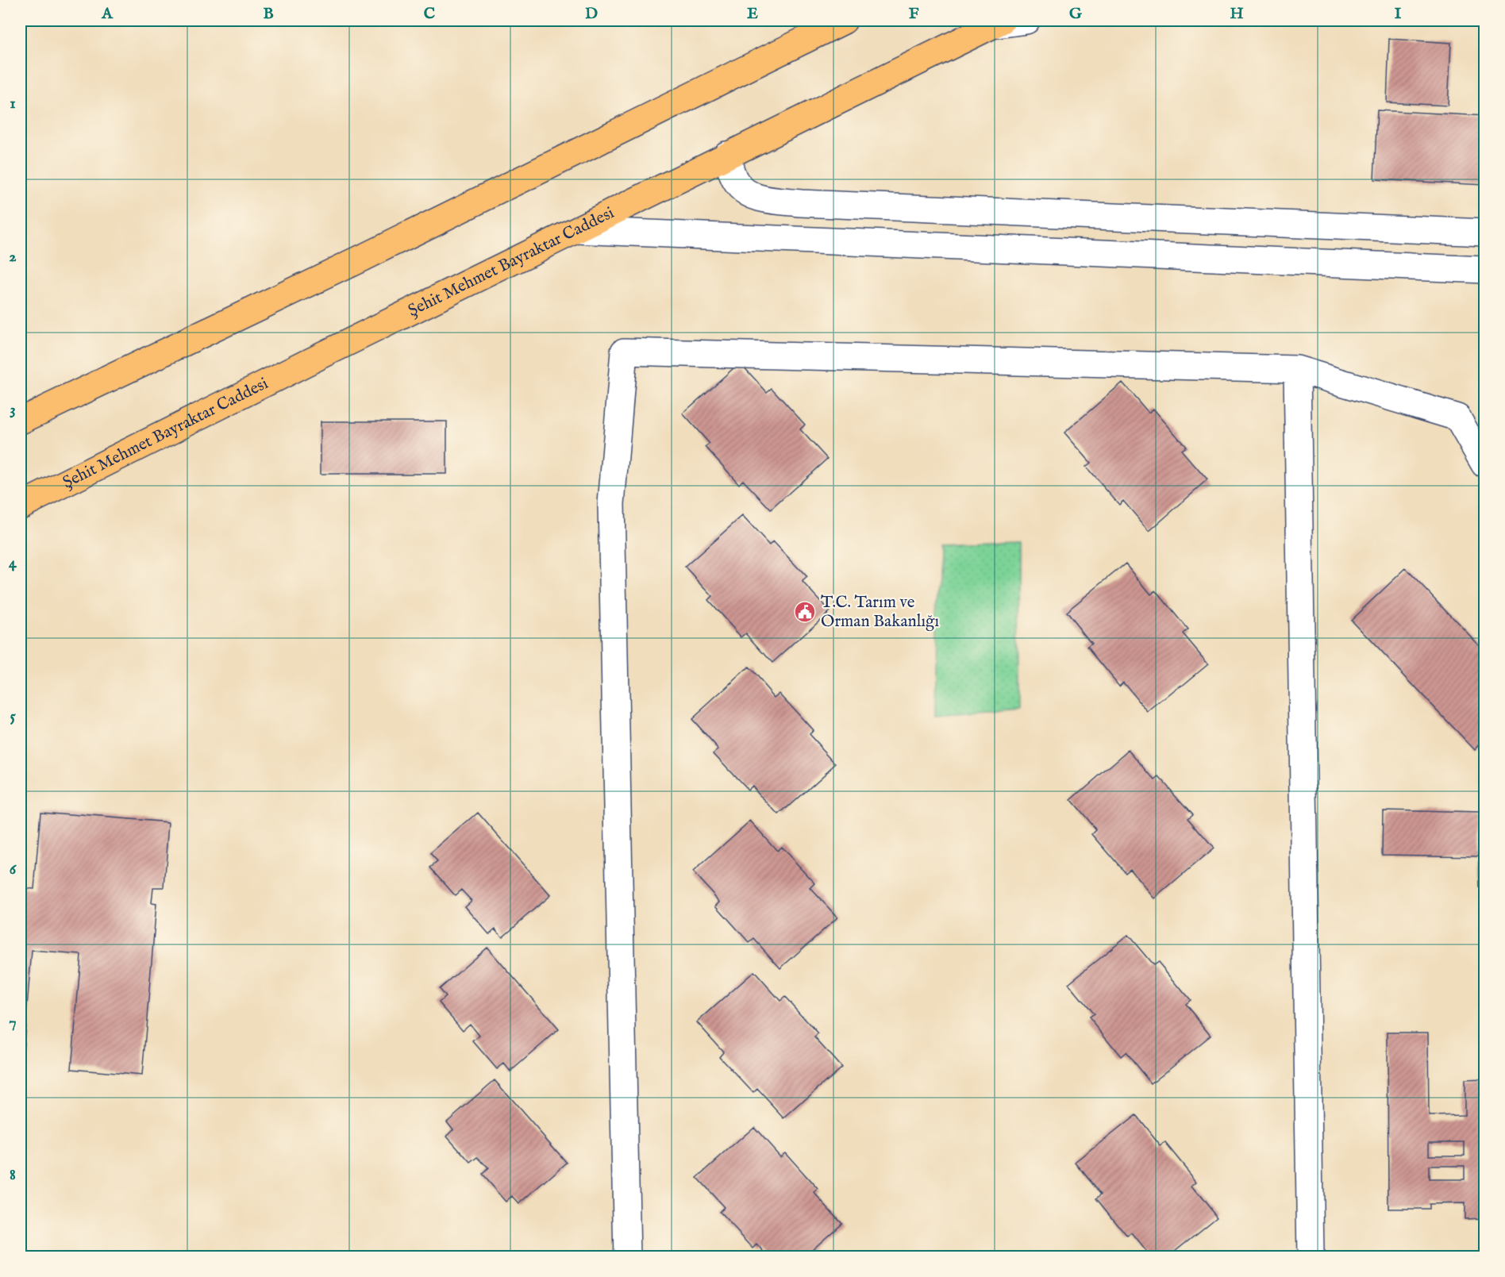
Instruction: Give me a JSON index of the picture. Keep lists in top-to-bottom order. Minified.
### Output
{"streets":{"main road":["Şehit Mehmet Bayraktar Caddesi"]},"places":{"public building":["T.C. Tarım ve Orman Bakanlığı"]},"grid":{"columns":["A","B","C","D","E","F","G","H","I"],"rows":["1","2","3","4","5","6","7","8"]}}
